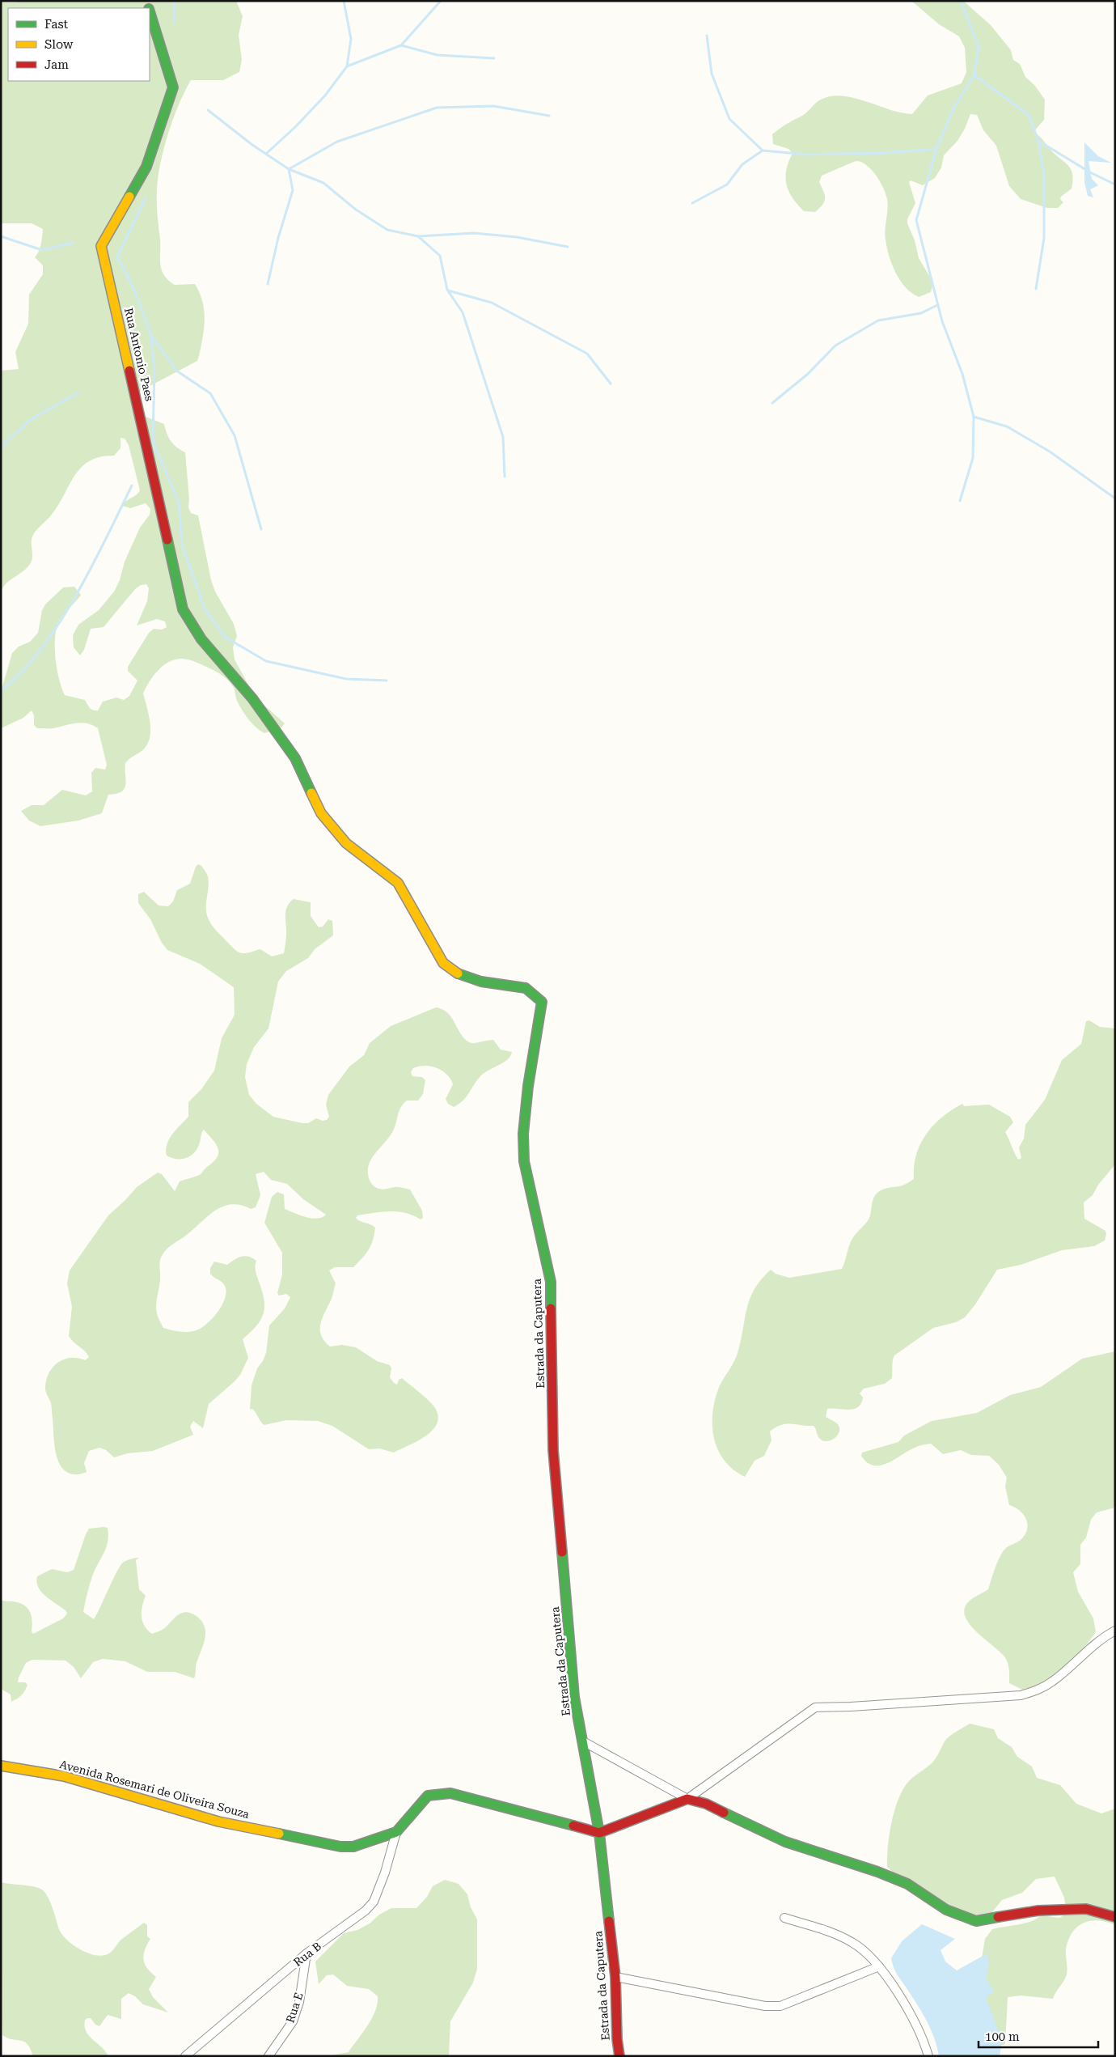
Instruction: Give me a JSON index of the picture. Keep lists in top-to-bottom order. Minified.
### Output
{"streets":{"street":["Rua Antonio Paes","Estrada da Caputera","Avenida Rosemari de Oliveira Souza","Rua B","Rua E"]},"crossings":[["Rua Antonio Paes","Estrada da Caputera"],["Avenida Rosemari de Oliveira Souza","Rua B"],["Rua B","Rua E"]],"legend":["Fast","Slow","Jam"],"scale_bar":"100 m"}
